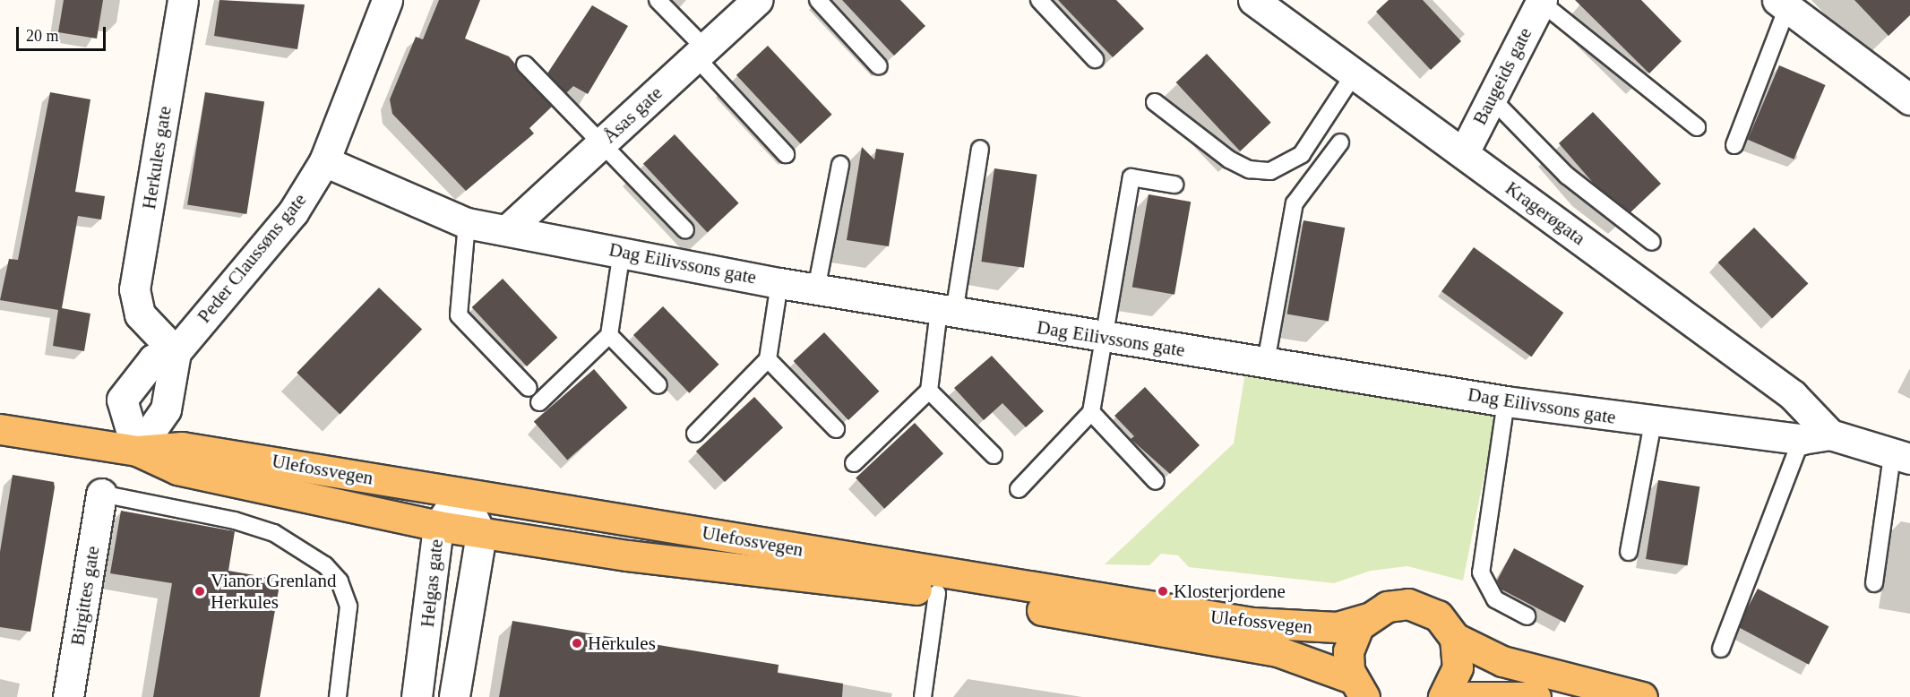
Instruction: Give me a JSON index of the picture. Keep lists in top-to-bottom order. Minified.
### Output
{"streets":{"main road":["Ulefossvegen"],"street":["Baugeids gate","Åsas gate","Herkules gate","Kragerøgata","Peder Claussøns gate","Dag Eilivssons gate","Helgas gate","Birgittes gate"]},"crossings":[["Baugeids gate","Kragerøgata"],["Åsas gate","Dag Eilivssons gate"],["Herkules gate","Peder Claussøns gate"],["Kragerøgata","Dag Eilivssons gate"],["Peder Claussøns gate","Dag Eilivssons gate"],["Ulefossvegen","Helgas gate"]],"places":["Vianor Grenland Herkules","Klosterjordene","Herkules"],"scale_bar":"20 m"}
